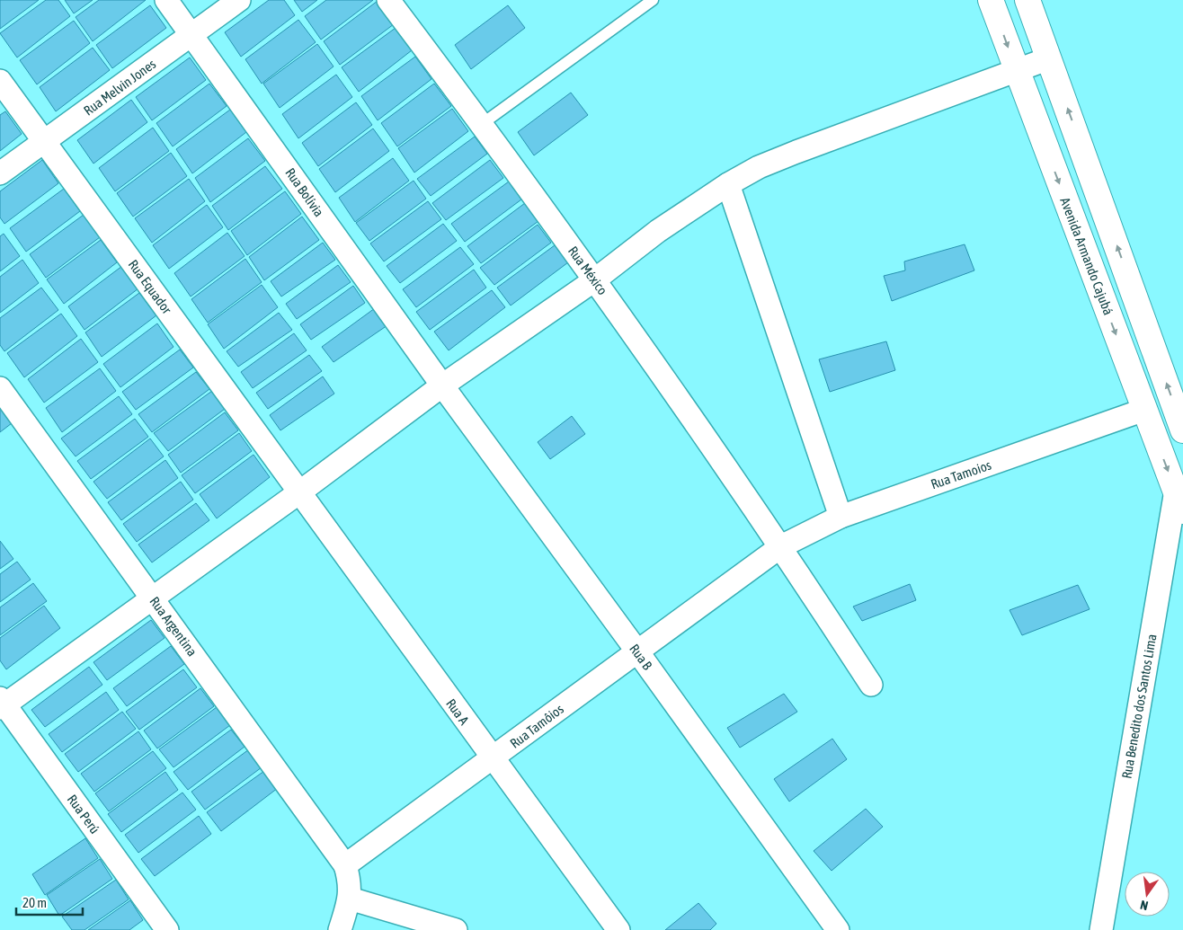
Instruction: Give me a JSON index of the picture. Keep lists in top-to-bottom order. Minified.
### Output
{"streets":{"main road":["Avenida Armando Cajubá"],"street":["Rua Melvin Jones","Rua Bolívia","Rua México","Rua Equador","Rua Tamoios","Rua Argentina","Rua B","Rua Benedito dos Santos Lima","Rua A","Rua Tamôios","Rua Perú"]},"crossings":[["Rua Melvin Jones","Rua Bolívia"],["Rua Melvin Jones","Rua Equador"],["Rua Bolívia","Rua B"],["Avenida Armando Cajubá","Rua Tamoios"],["Avenida Armando Cajubá","Rua Benedito dos Santos Lima"],["Rua México","Rua Tamoios"],["Rua México","Rua Tamôios"],["Rua Equador","Rua A"],["Rua Tamoios","Rua Tamôios"],["Rua Argentina","Rua Tamôios"],["Rua B","Rua Tamôios"],["Rua A","Rua Tamôios"]],"scale_bar":"20 m","north":"bottom"}
